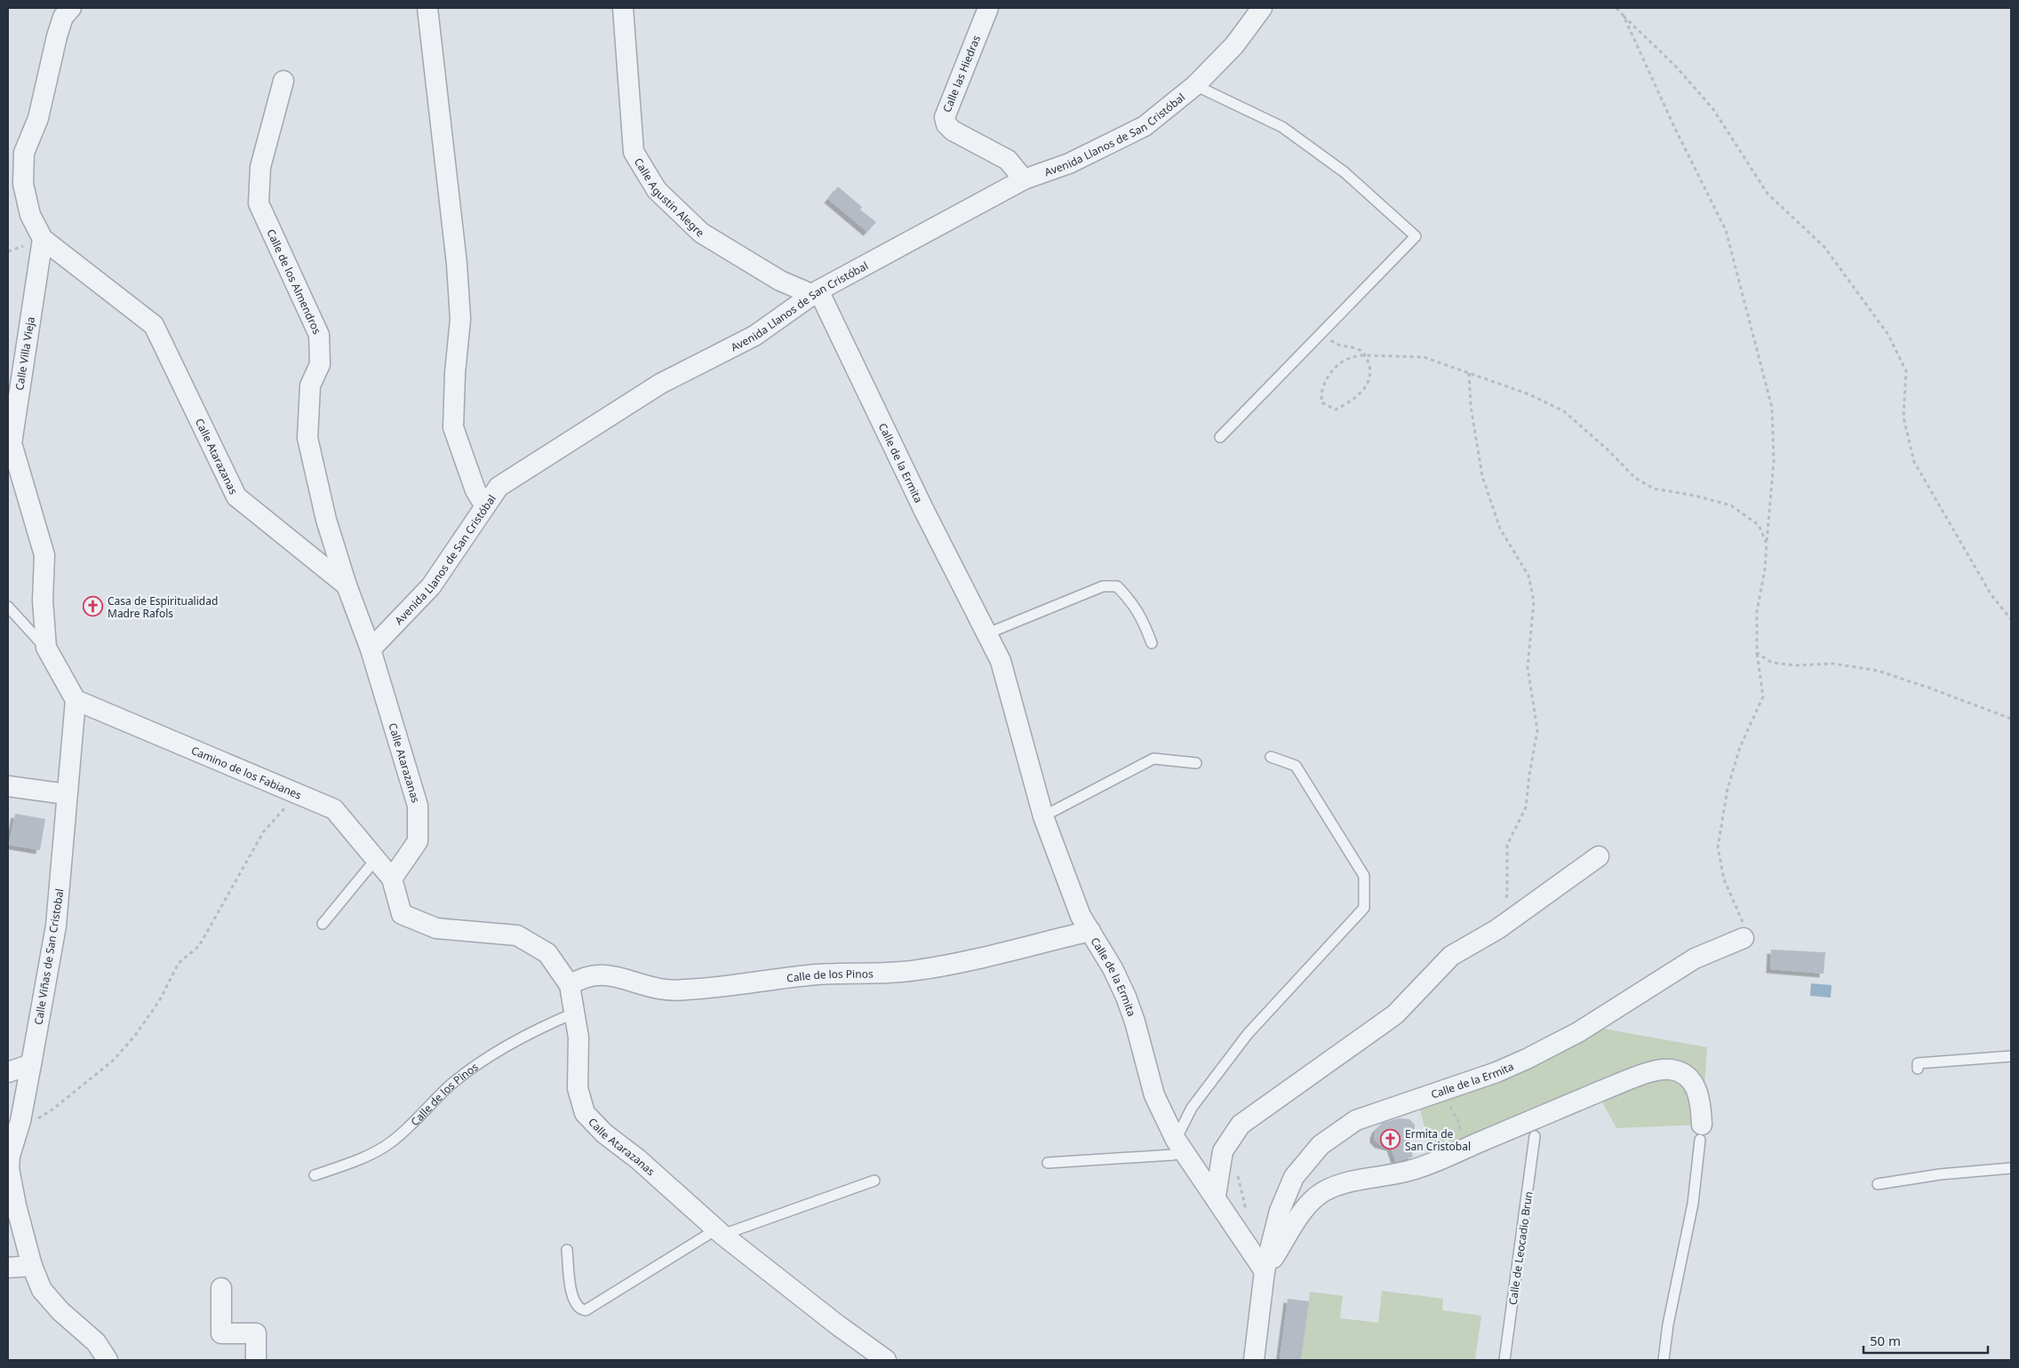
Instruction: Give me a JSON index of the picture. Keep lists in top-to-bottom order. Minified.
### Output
{"streets":{"street":["Calle las Hiedras","Avenida Llanos de San Cristóbal","Calle Agustin Alegre","Calle de los Almendros","Calle Villa Vieja","Calle Atarazanas","Calle de la Ermita","Camino de los Fabianes","Calle Viñas de San Cristobal","Calle de los Pinos"],"lane":["Calle de Leocadio Brun"]},"crossings":[["Calle las Hiedras","Avenida Llanos de San Cristóbal"],["Avenida Llanos de San Cristóbal","Calle Agustin Alegre"],["Avenida Llanos de San Cristóbal","Calle Atarazanas"],["Avenida Llanos de San Cristóbal","Calle de la Ermita"],["Calle Agustin Alegre","Calle de la Ermita"],["Calle de los Almendros","Calle Atarazanas"],["Calle Villa Vieja","Calle Atarazanas"],["Calle Villa Vieja","Camino de los Fabianes"],["Calle Villa Vieja","Calle Viñas de San Cristobal"],["Calle Atarazanas","Camino de los Fabianes"],["Calle Atarazanas","Calle de los Pinos"],["Calle de la Ermita","Calle de los Pinos"],["Camino de los Fabianes","Calle Viñas de San Cristobal"]],"places":{"church":["Casa de Espiritualidad Madre Rafols","Ermita de San Cristobal"]},"scale_bar":"50 m"}
